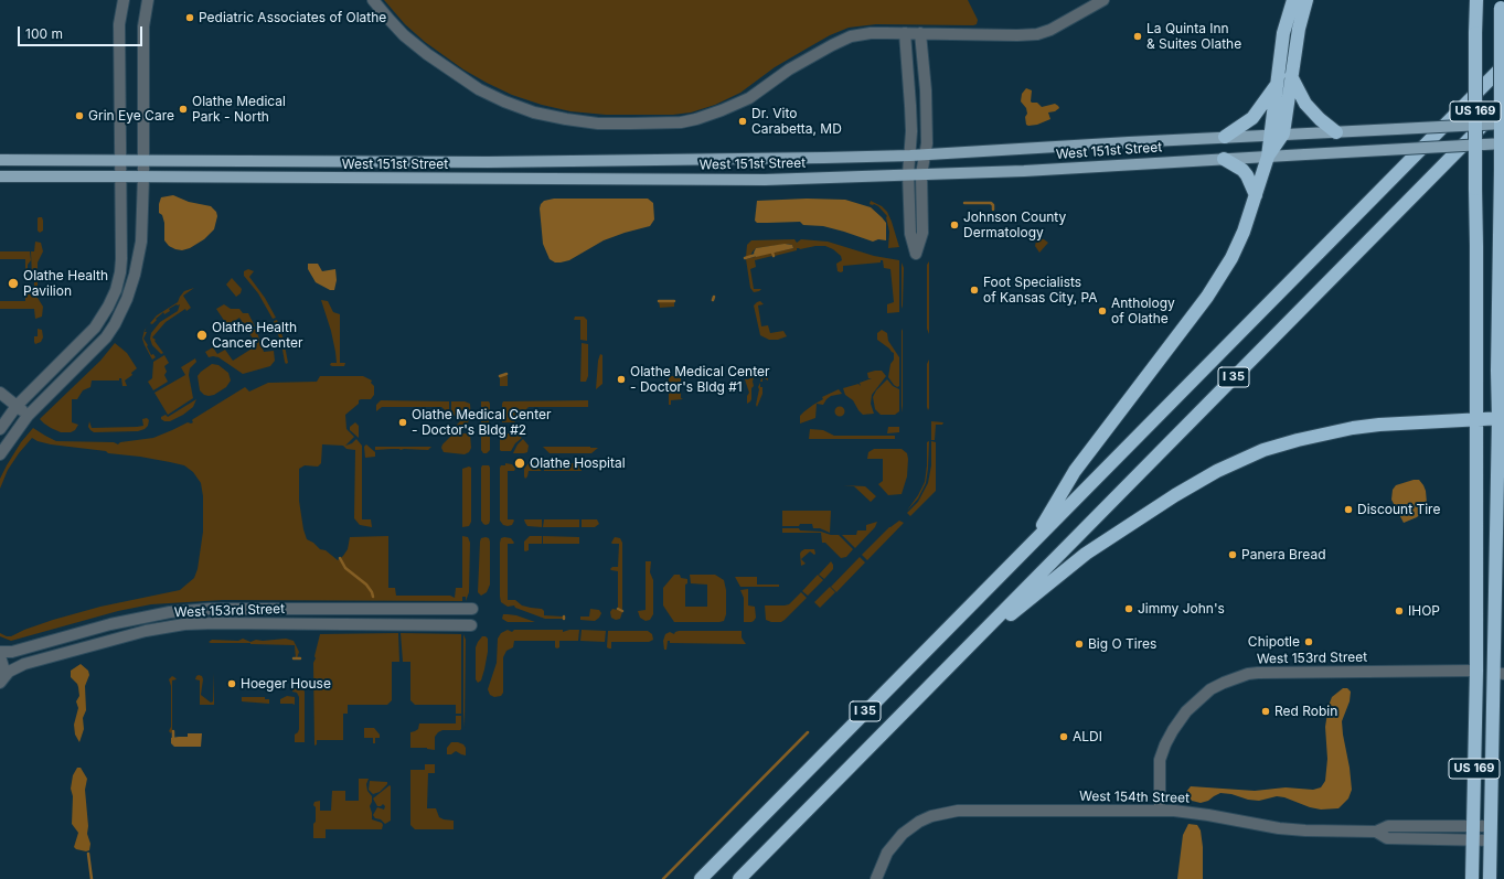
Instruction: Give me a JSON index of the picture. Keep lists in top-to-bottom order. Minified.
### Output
{"streets":{"highway":["US 169","I 35"],"main road":["West 151st Street"],"street":["West 153rd Street","West 154th Street"]},"crossings":[["US 169","West 153rd Street"],["US 169","West 154th Street"],["West 153rd Street","West 154th Street"]],"places":["Pediatric Associates of Olathe","La Quinta Inn & Suites Olathe","Olathe Medical Park - North","Grin Eye Care","Dr. Vito Carabetta, MD","Johnson County Dermatology","Olathe Health Pavilion","Foot Specialists of Kansas City, PA","Anthology of Olathe","Olathe Health Cancer Center","Olathe Medical Center - Doctor's Bldg #1","Olathe Medical Center - Doctor's Bldg #2","Olathe Hospital","Discount Tire","Panera Bread","Jimmy John's","IHOP","Chipotle","Big O Tires","Hoeger House","Red Robin","ALDI"],"scale_bar":"100 m"}
